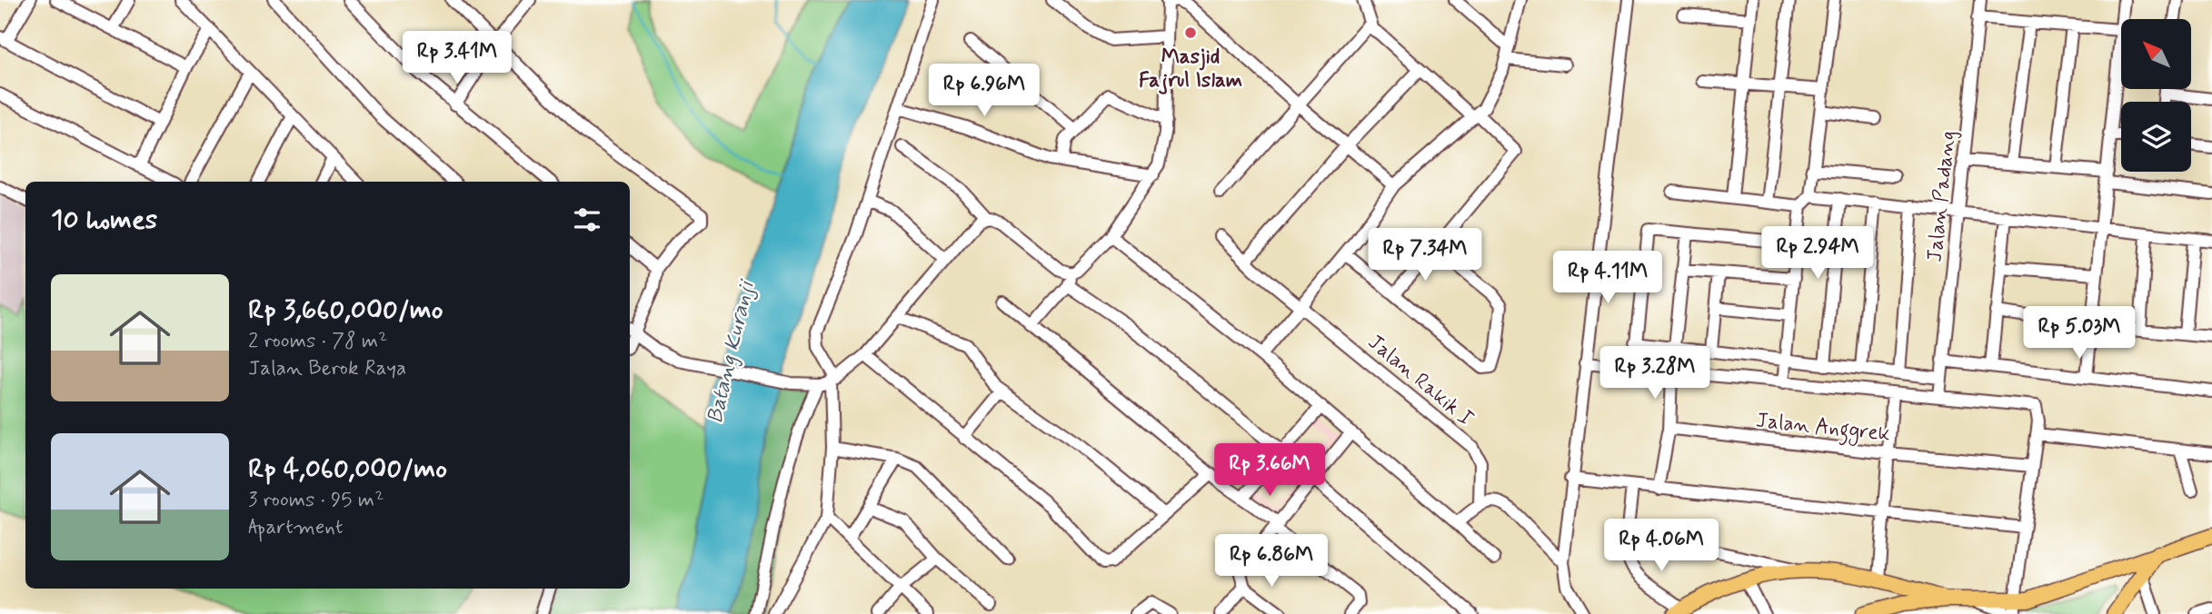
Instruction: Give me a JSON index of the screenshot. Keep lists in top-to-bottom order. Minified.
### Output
{"streets":{"street":["Jalan Padang","Jalan Rakik I","Jalan Anggrek"]},"water":["Batang Kuranji"],"places":["Masjid Fajrul Islam"],"north":"top left","page":{"price":["Rp 3.41M","Rp 6.96M","Rp 2.94M","Rp 7.34M","Rp 4.11M","Rp 5.03M","Rp 3.28M","Rp 3.66M","Rp 4.06M","Rp 6.86M"],"heading":"10 homes","list":[{"name":"Rp 3,660,000/mo","note":"2 rooms · 78 m² · Jalan Berok Raya"},{"name":"Rp 4,060,000/mo","note":"3 rooms · 95 m² · Apartment"}]}}
